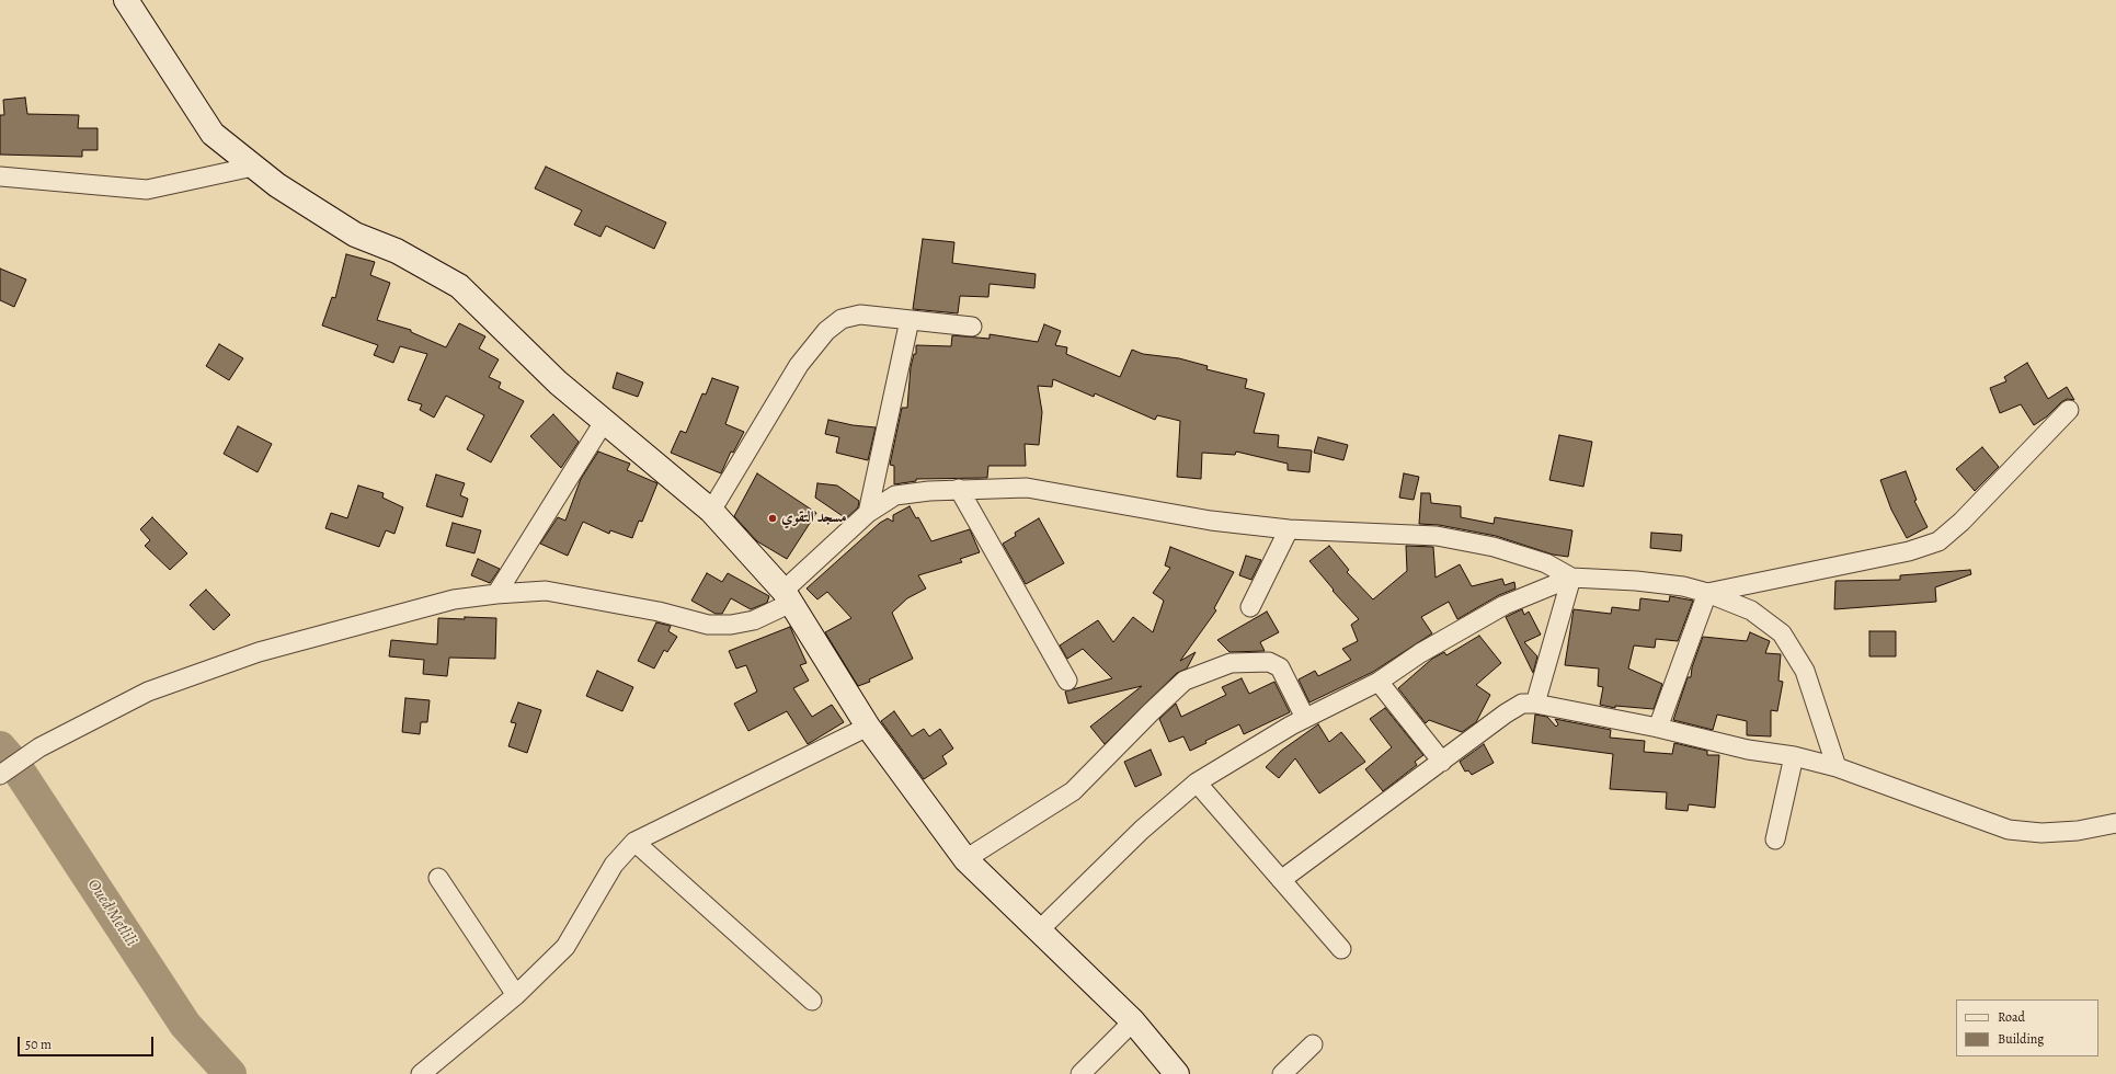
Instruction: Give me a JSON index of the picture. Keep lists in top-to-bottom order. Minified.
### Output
{"water":["Oued Metlili"],"places":["مسجد التقوي"],"legend":["Road","Building"],"scale_bar":"50 m"}
